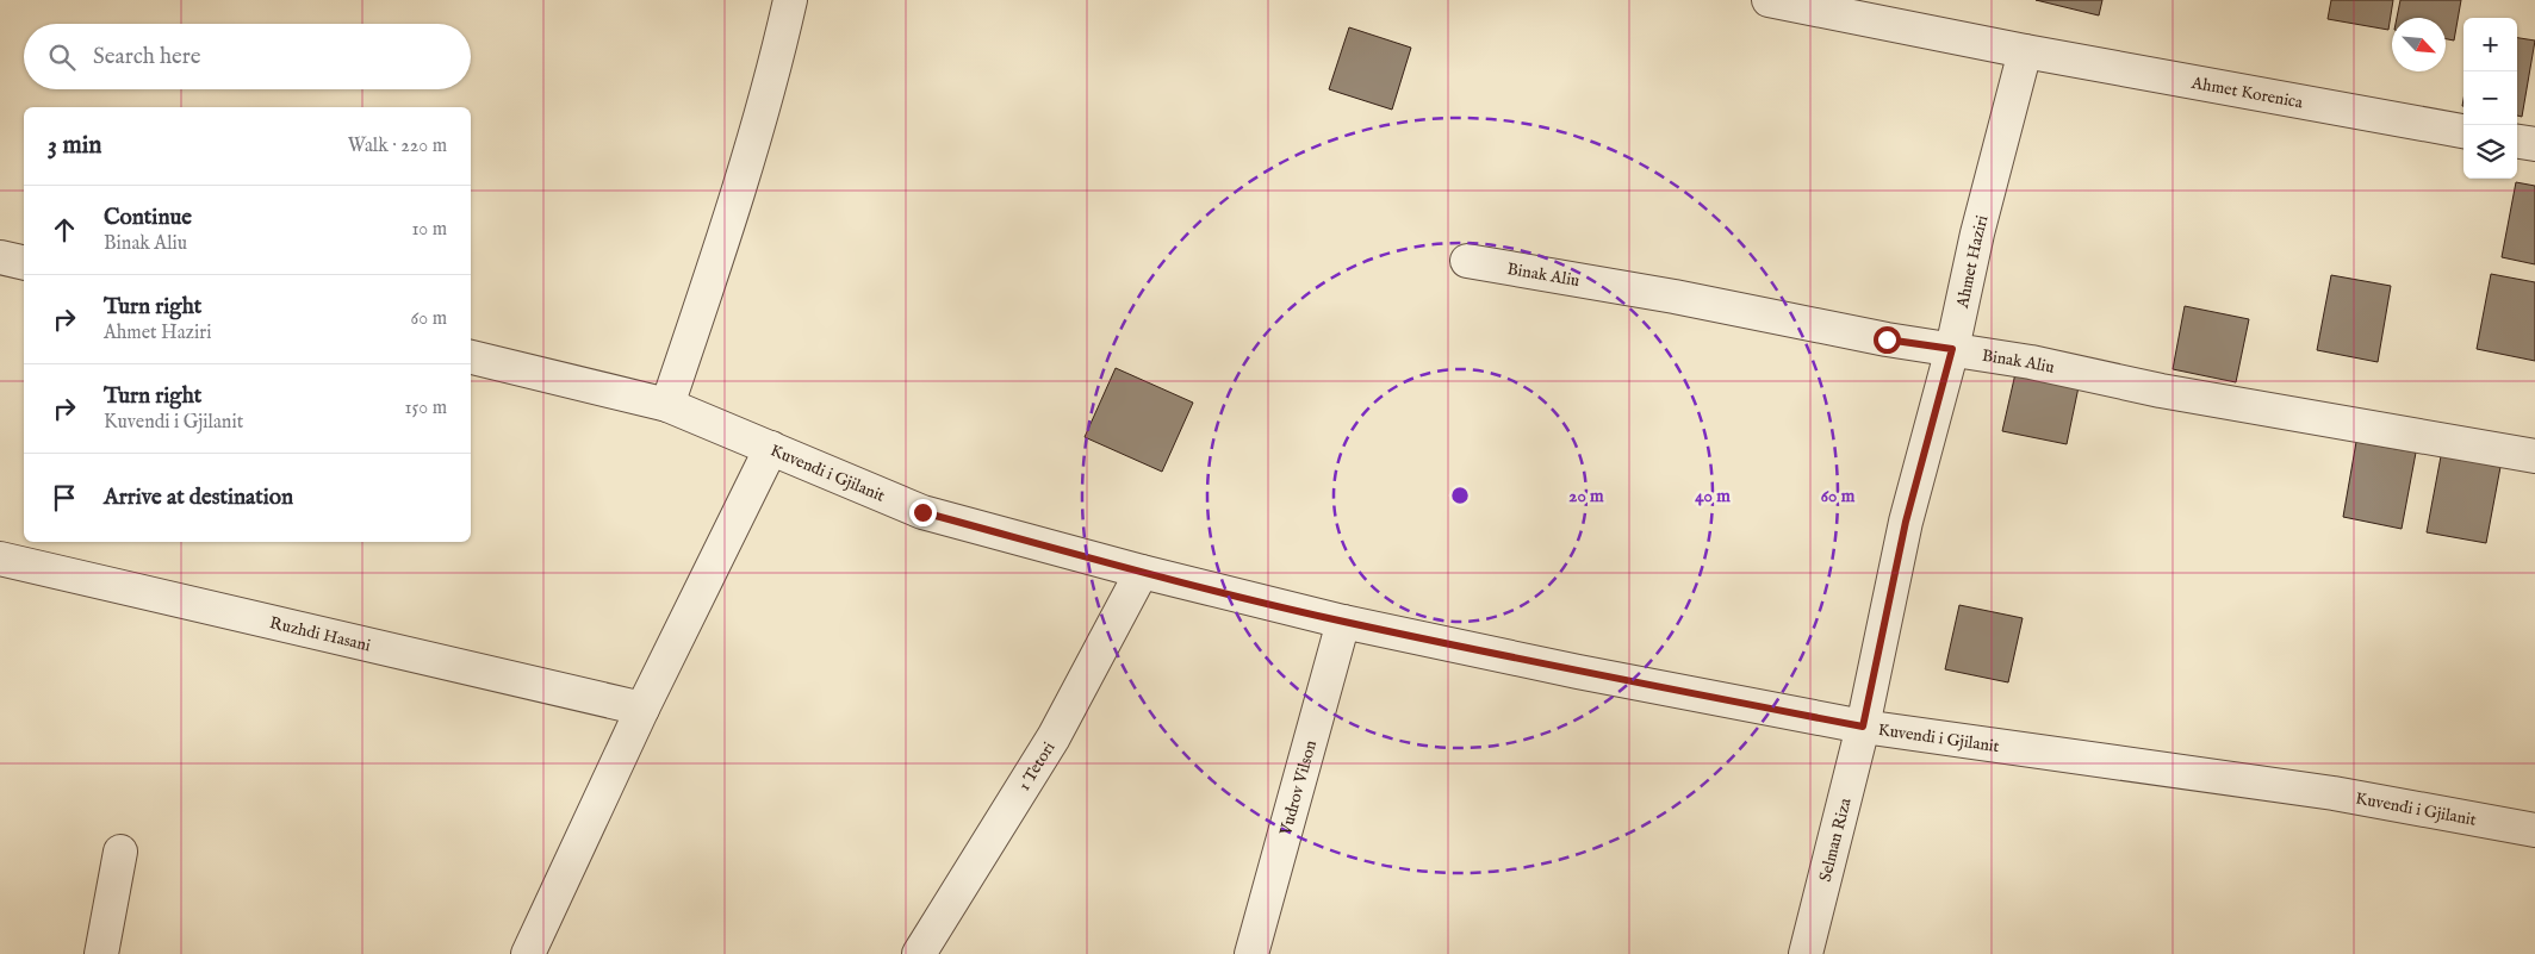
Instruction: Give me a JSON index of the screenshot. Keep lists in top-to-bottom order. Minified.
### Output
{"streets":{"street":["Ahmet Korenica","Ahmet Haziri","Binak Aliu","Kuvendi i Gjilanit","Ruzhdi Hasani","1 Tetori","Vudrov Vilson","Selman Riza"]},"crossings":[["Ahmet Korenica","Ahmet Haziri"],["Ahmet Haziri","Binak Aliu"],["Ahmet Haziri","Kuvendi i Gjilanit"],["Ahmet Haziri","Selman Riza"],["Kuvendi i Gjilanit","1 Tetori"],["Kuvendi i Gjilanit","Vudrov Vilson"],["Kuvendi i Gjilanit","Selman Riza"]],"north":"bottom right","page":{"map_buttons":["+","−"],"search":"Search here","heading":["3 min","Walk · 220 m"],"list":[["Continue","Binak Aliu","10 m"],["Turn right","Ahmet Haziri","60 m"],["Turn right","Kuvendi i Gjilanit","150 m"],"Arrive at destination"]},"rings":["20 m","40 m","60 m"]}
